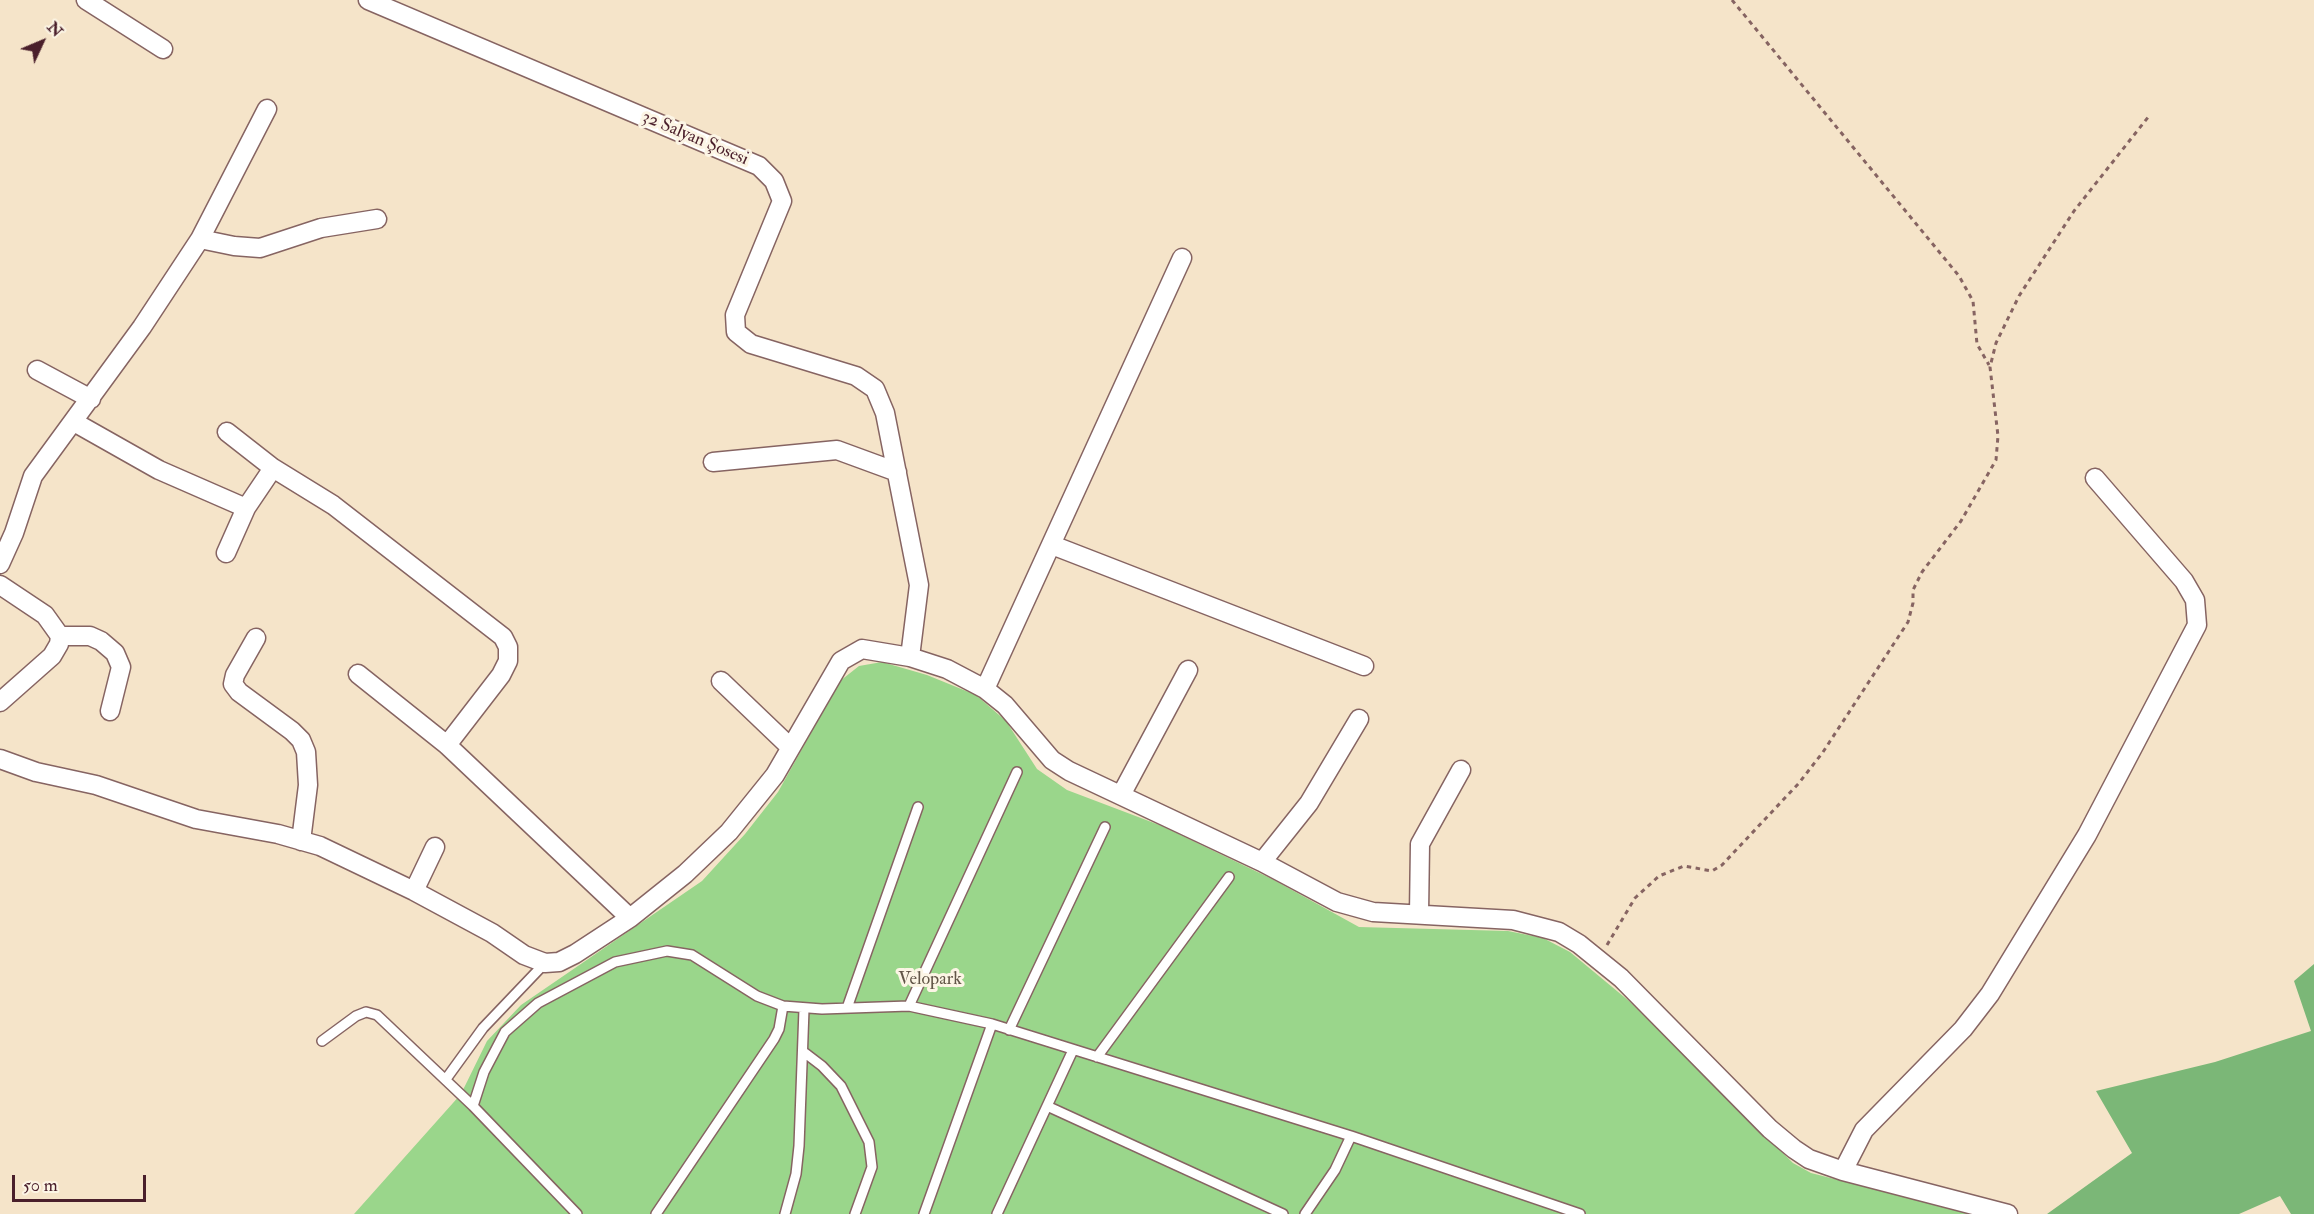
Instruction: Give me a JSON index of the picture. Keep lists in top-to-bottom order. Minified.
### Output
{"streets":{"street":["32 Salyan Şosesi"]},"parks":["Velopark"],"scale_bar":"50 m","north":"top right"}
